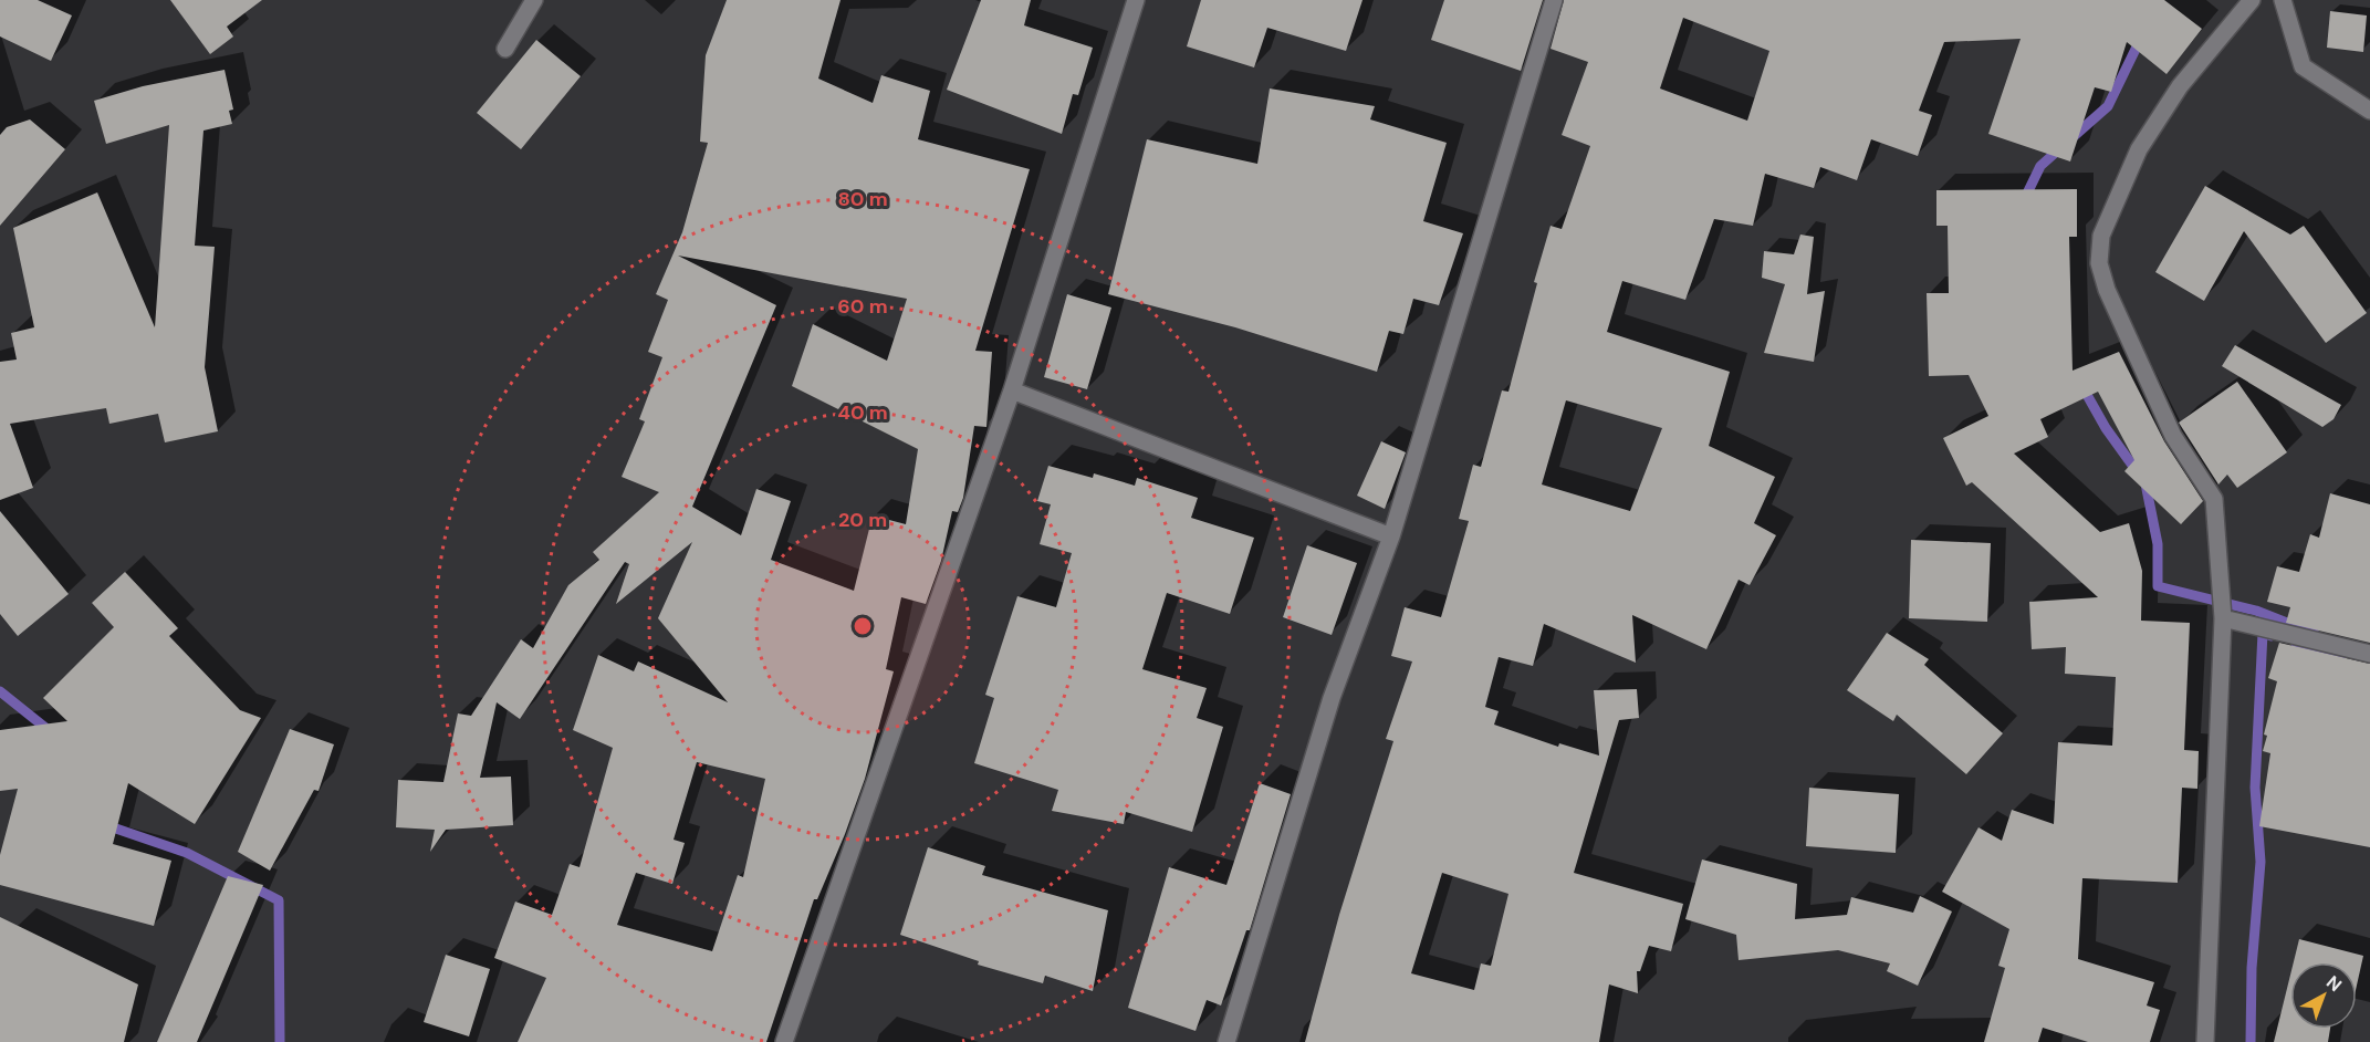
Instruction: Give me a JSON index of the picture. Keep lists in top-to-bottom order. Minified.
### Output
{"north":"top right","rings":["80 m","60 m","40 m","20 m"]}
